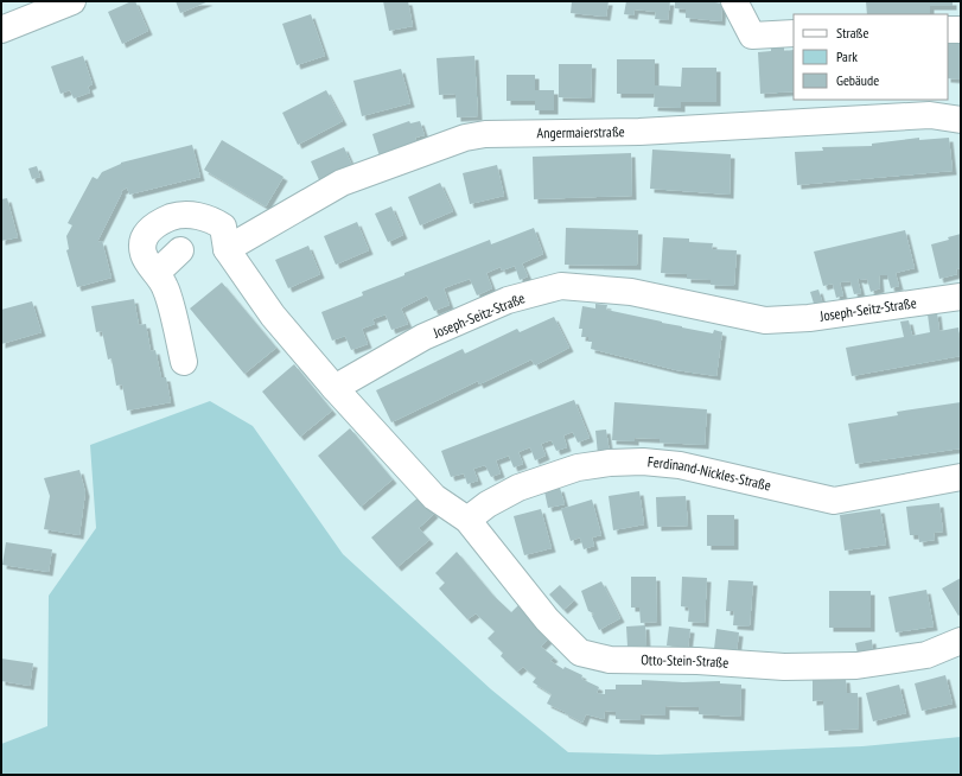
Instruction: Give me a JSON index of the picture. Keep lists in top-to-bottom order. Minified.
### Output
{"streets":{"street":["Angermaierstraße","Joseph-Seitz-Straße","Ferdinand-Nickles-Straße","Otto-Stein-Straße"]},"crossings":[["Ferdinand-Nickles-Straße","Otto-Stein-Straße"]],"legend":["Straße","Park","Gebäude"]}
